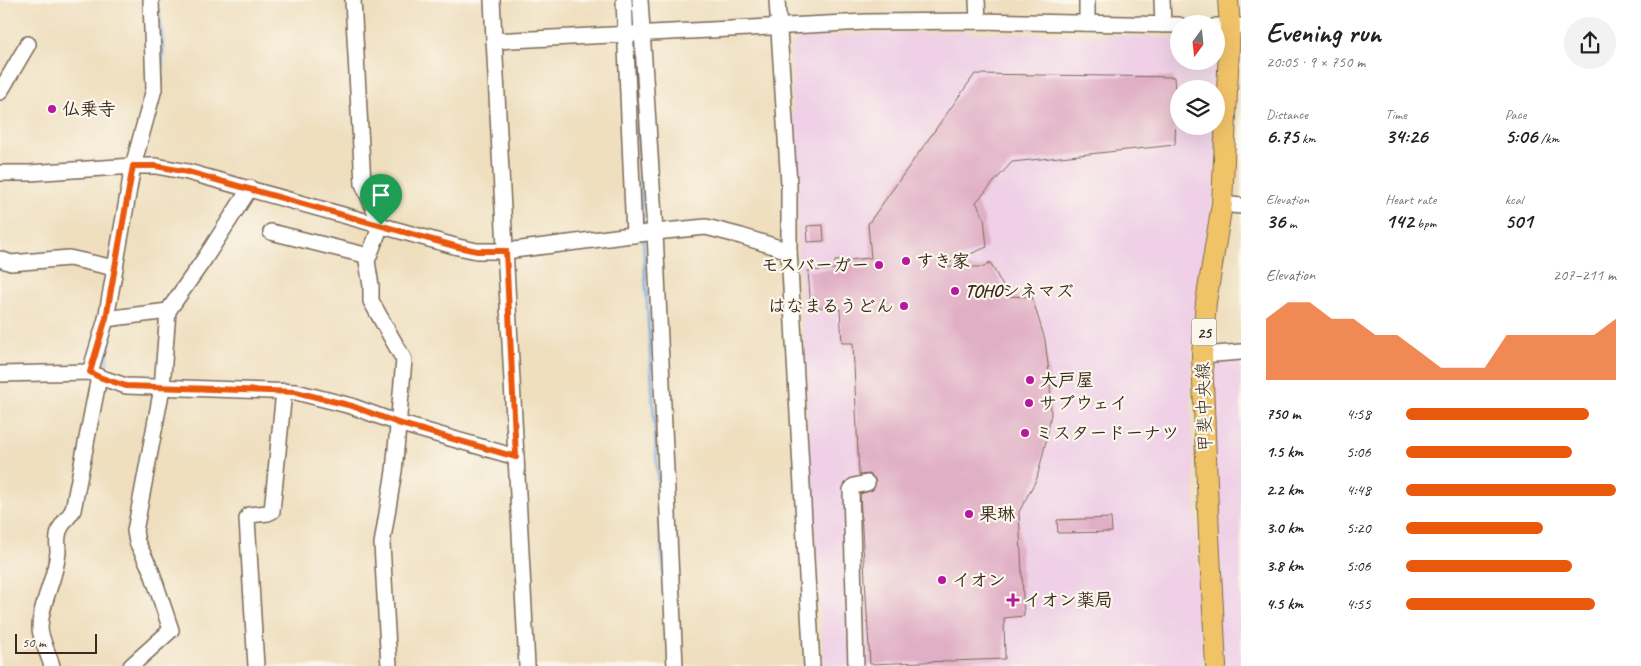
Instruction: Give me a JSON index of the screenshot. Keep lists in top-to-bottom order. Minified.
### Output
{"streets":{"main road":["25","甲斐中央線"]},"places":{"other":["仏乗寺","すき家","モスバーガー","TOHOシネマズ","はなまるうどん","大戸屋","サブウェイ","ミスタードーナツ","果琳","イオン"],"health":["イオン薬局"]},"scale_bar":"50 m","north":"bottom","page":{"heading":["Evening run","20:05 · 9 × 750 m"],"stats":[["Distance","6.75 km"],["Time","34:26"],["Pace","5:06 /km"],["Elevation","36 m"],["Heart rate","142 bpm"],["kcal","501"]],"chart":["Elevation","207–211 m"],"list":[{"name":"750 m","note":"4:58"},{"name":"1.5 km","note":"5:06"},{"name":"2.2 km","note":"4:48"},{"name":"3.0 km","note":"5:20"},{"name":"3.8 km","note":"5:06"},{"name":"4.5 km","note":"4:55"}],"scale":"50 m"}}
